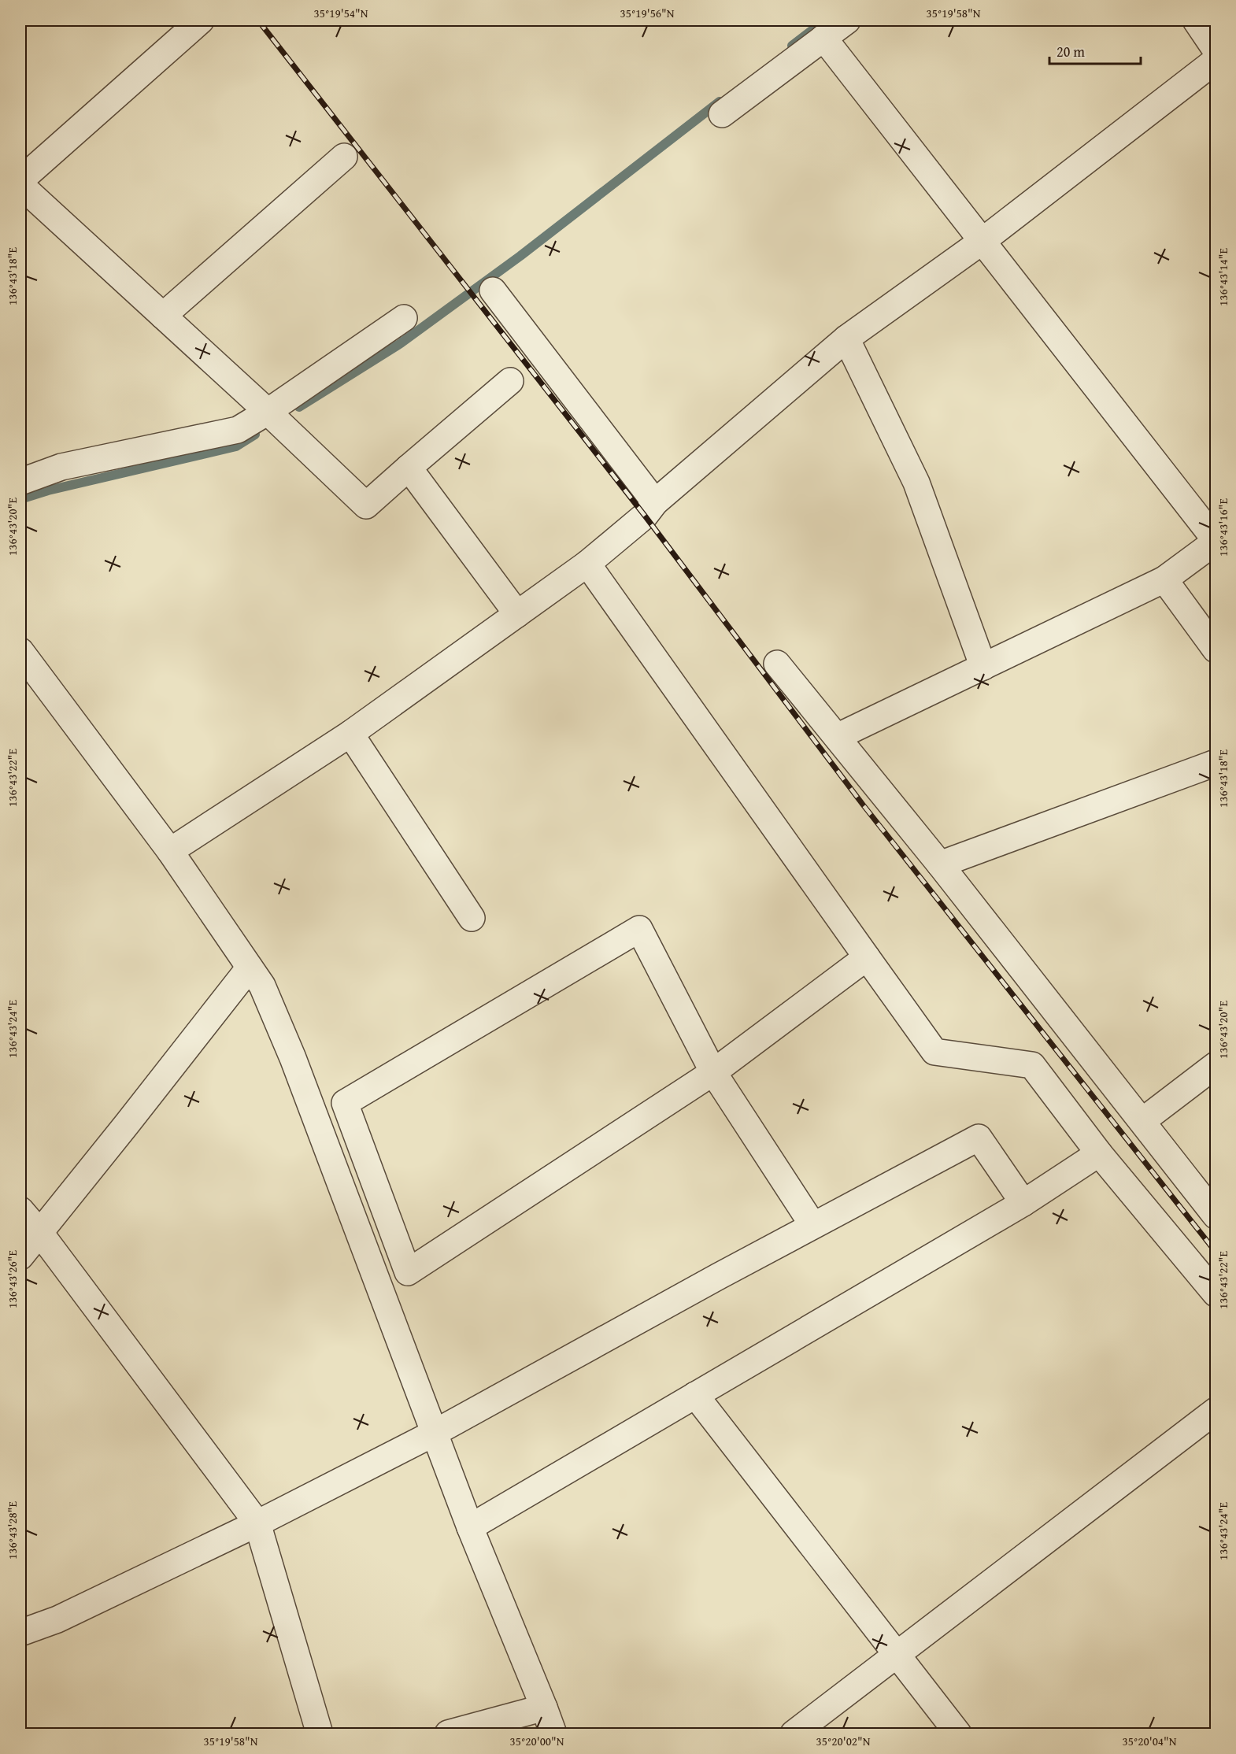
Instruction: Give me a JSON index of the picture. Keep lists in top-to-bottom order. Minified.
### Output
{"scale_bar":"20 m","coordinates":["35°19'54\"N","35°19'56\"N","35°19'58\"N","136°43'18\"E","136°43'14\"E","136°43'20\"E","136°43'16\"E","136°43'22\"E","136°43'24\"E","136°43'26\"E","136°43'28\"E","35°20'00\"N","35°20'02\"N","35°20'04\"N"]}
